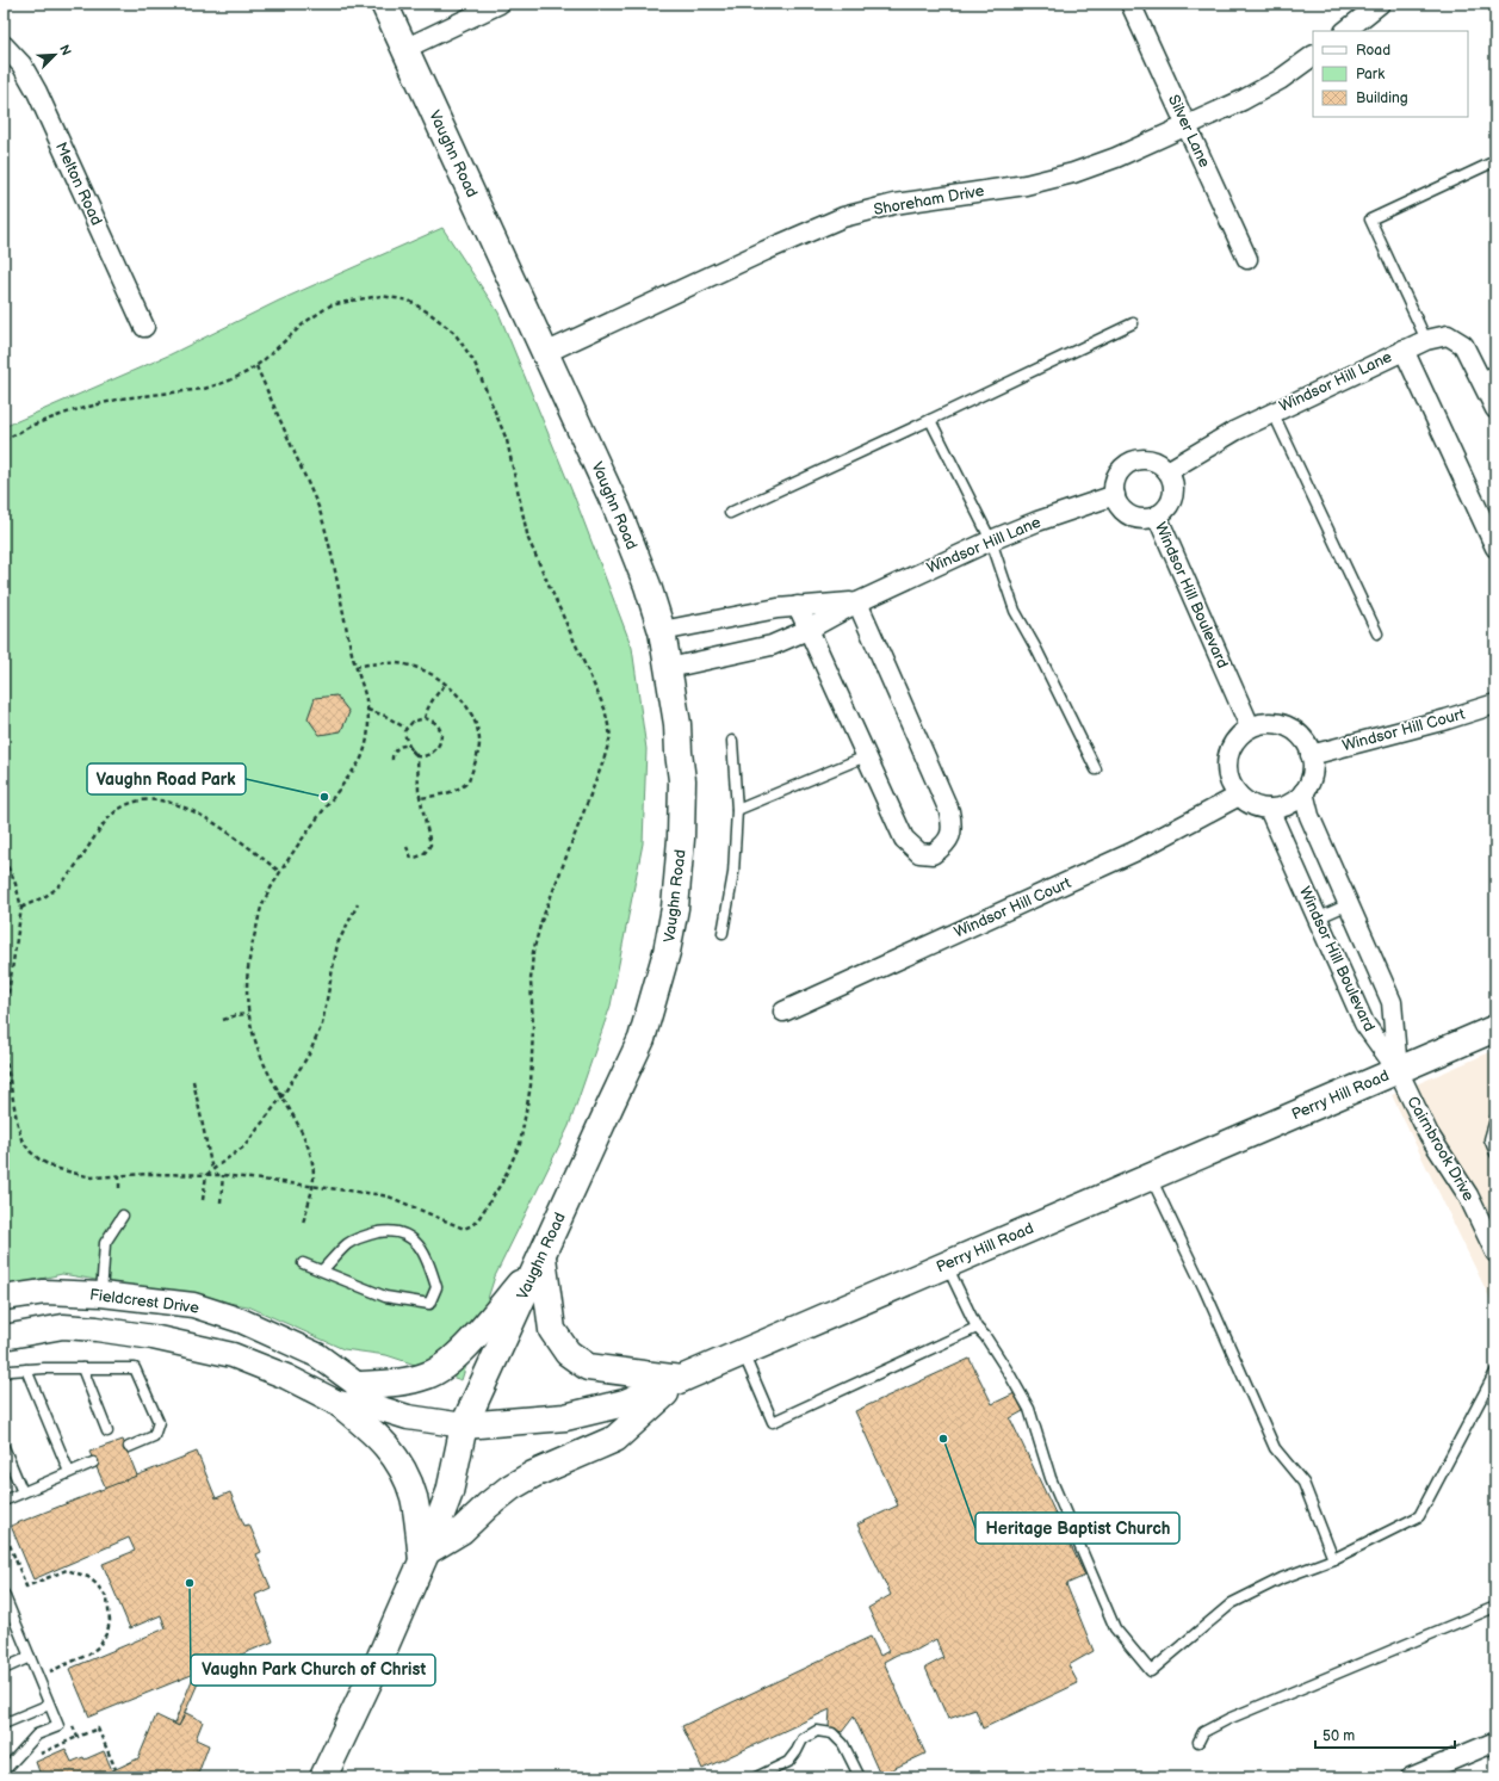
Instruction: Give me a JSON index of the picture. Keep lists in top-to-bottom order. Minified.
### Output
{"streets":{"main road":["Vaughn Road","Perry Hill Road"],"street":["Silver Lane","Melton Road","Shoreham Drive","Windsor Hill Lane","Windsor Hill Boulevard","Windsor Hill Court","Cairnbrook Drive","Fieldcrest Drive"]},"crossings":[["Silver Lane","Shoreham Drive"],["Vaughn Road","Shoreham Drive"],["Vaughn Road","Windsor Hill Lane"],["Vaughn Road","Perry Hill Road"],["Vaughn Road","Fieldcrest Drive"],["Windsor Hill Lane","Windsor Hill Boulevard"],["Windsor Hill Boulevard","Windsor Hill Court"],["Windsor Hill Boulevard","Perry Hill Road"],["Windsor Hill Boulevard","Cairnbrook Drive"],["Perry Hill Road","Cairnbrook Drive"],["Perry Hill Road","Fieldcrest Drive"]],"places":["Vaughn Road Park","Heritage Baptist Church","Vaughn Park Church of Christ"],"legend":["Road","Park","Building"],"scale_bar":"50 m","north":"top right"}
